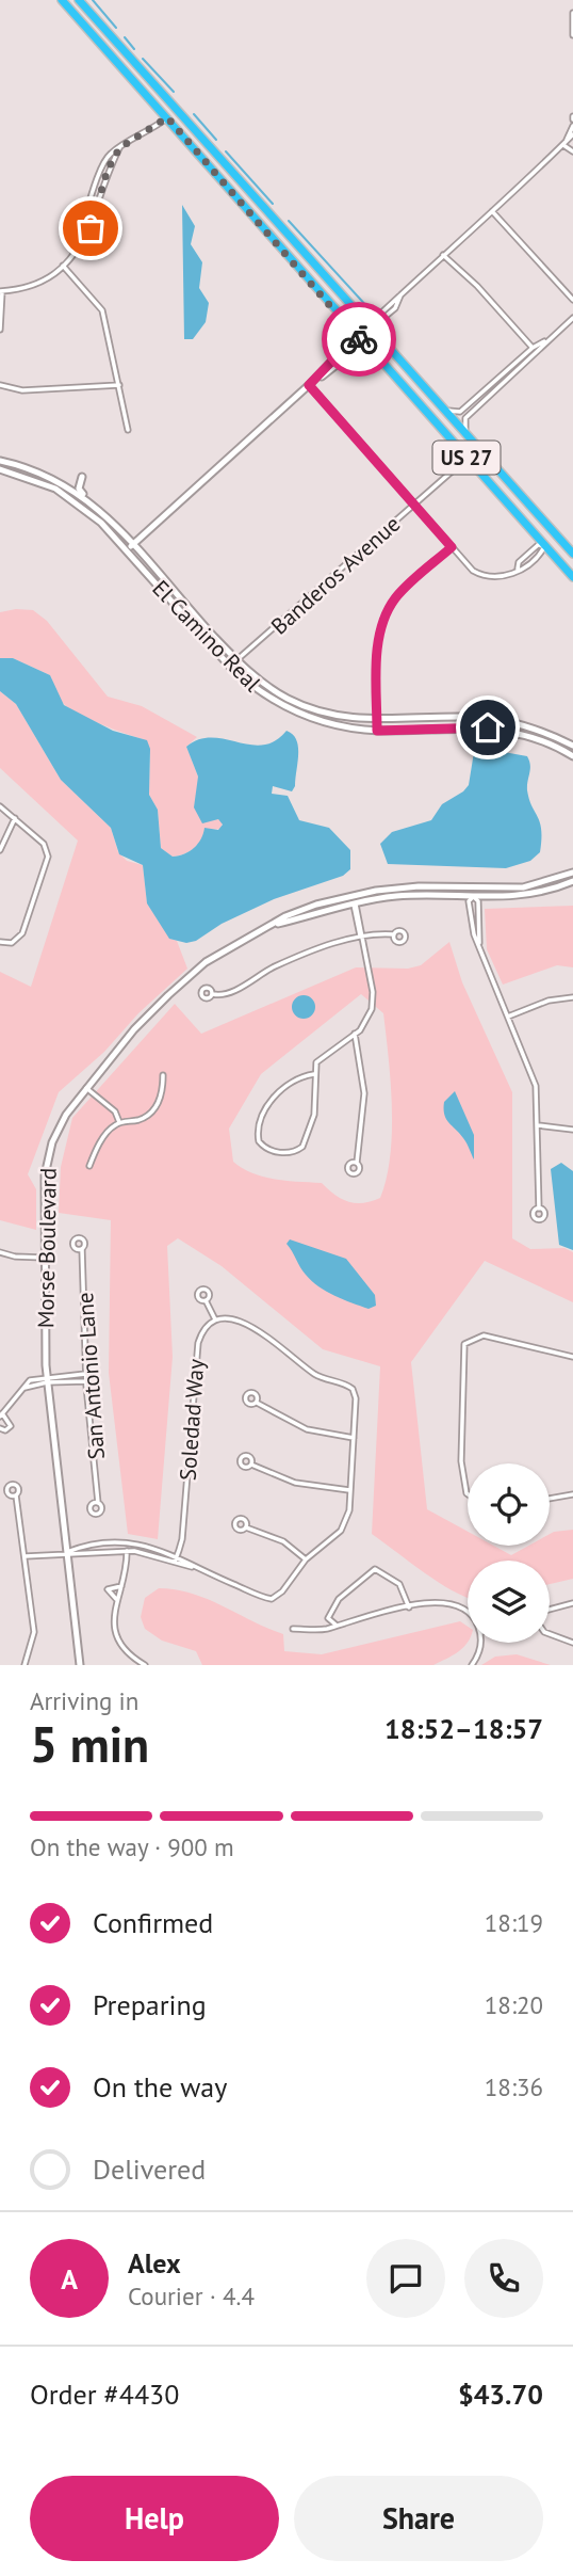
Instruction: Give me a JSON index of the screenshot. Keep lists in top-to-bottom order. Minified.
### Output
{"streets":{"highway":["US 27"],"street":["Banderos Avenue","El Camino Real","Morse Boulevard","San Antonio Lane","Soledad Way"]},"crossings":[["US 27","Banderos Avenue"],["Banderos Avenue","El Camino Real"]],"page":{"heading":["5 min","Arriving in","18:52–18:57"],"panel":["Alex","Courier · 4.4","Order #4430","$43.70"],"bar":"On the way · 900 m","list":[["Confirmed","18:19"],["Preparing","18:20"],["On the way","18:36"],"Delivered"],"round":"A","buttons":["Help","Share"]}}
